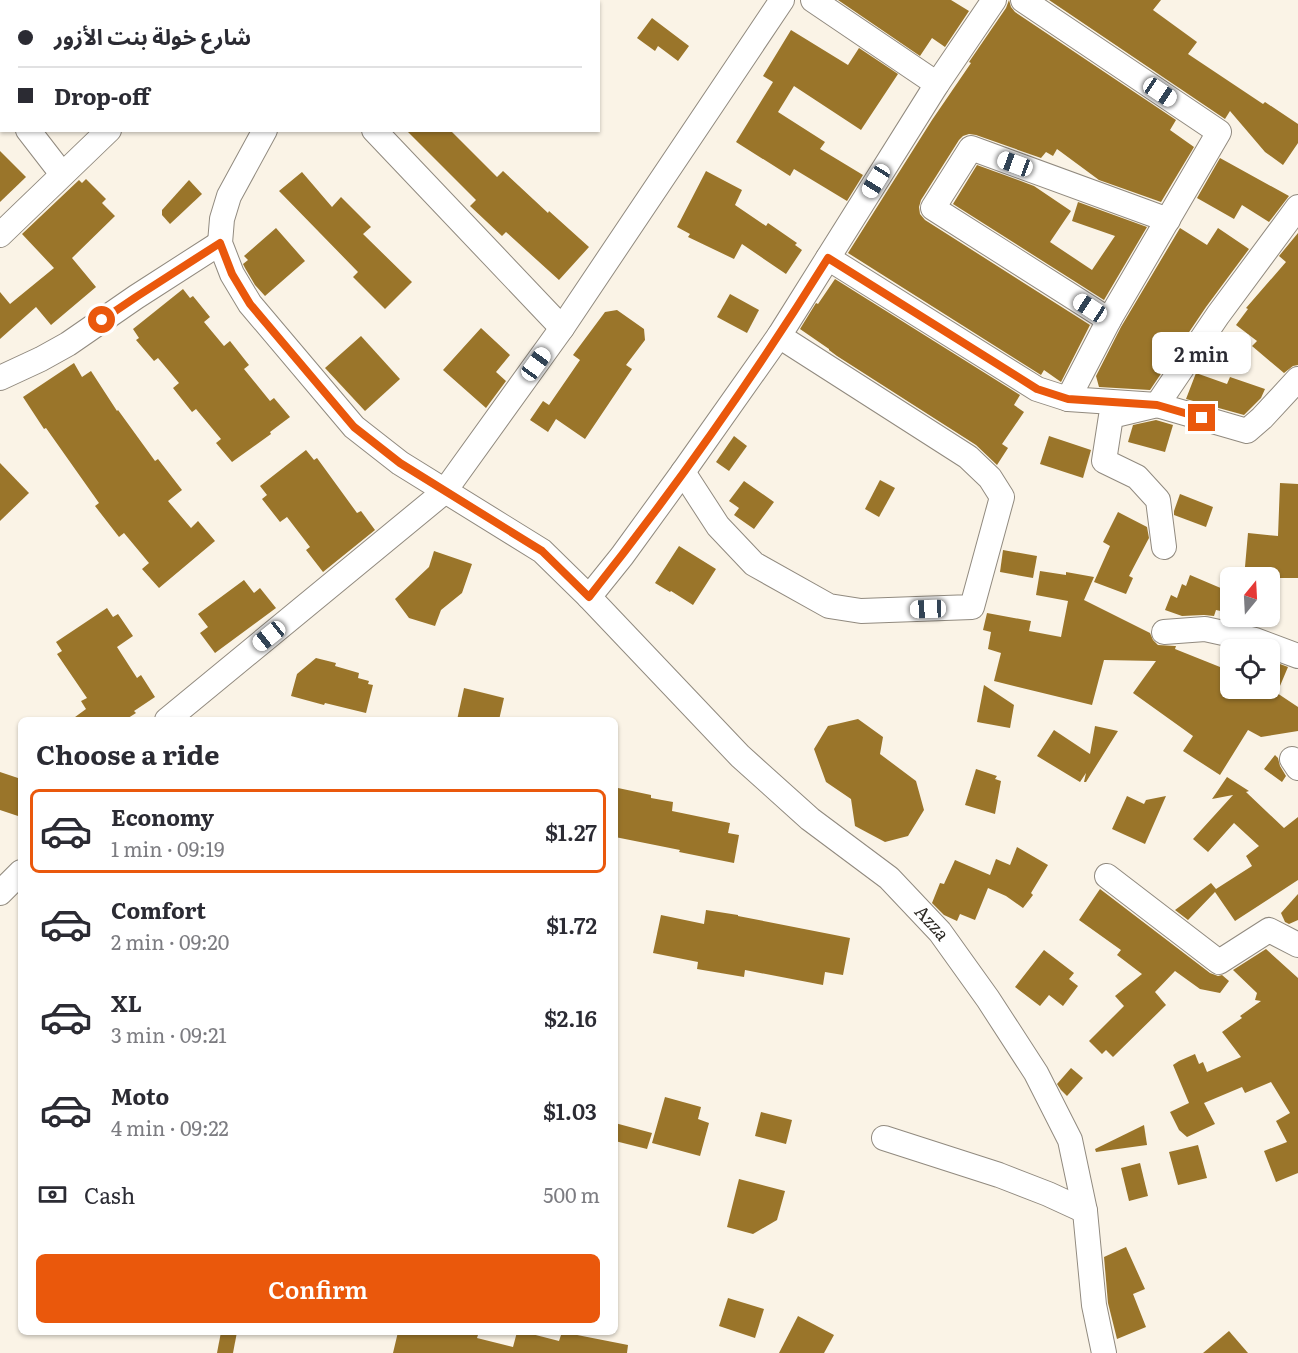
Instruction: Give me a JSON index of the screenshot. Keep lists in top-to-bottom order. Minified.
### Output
{"streets":{"street":["Azza"]},"north":"top","page":{"banner":["شارع خولة بنت الأزور","Drop-off"],"bubble":"2 min","heading":"Choose a ride","list":[{"name":"Economy","note":"1 min · 09:19","value":"$1.27"},{"name":"Comfort","note":"2 min · 09:20","value":"$1.72"},{"name":"XL","note":"3 min · 09:21","value":"$2.16"},{"name":"Moto","note":"4 min · 09:22","value":"$1.03"}],"pay":["Cash","500 m"],"buttons":"Confirm"}}
